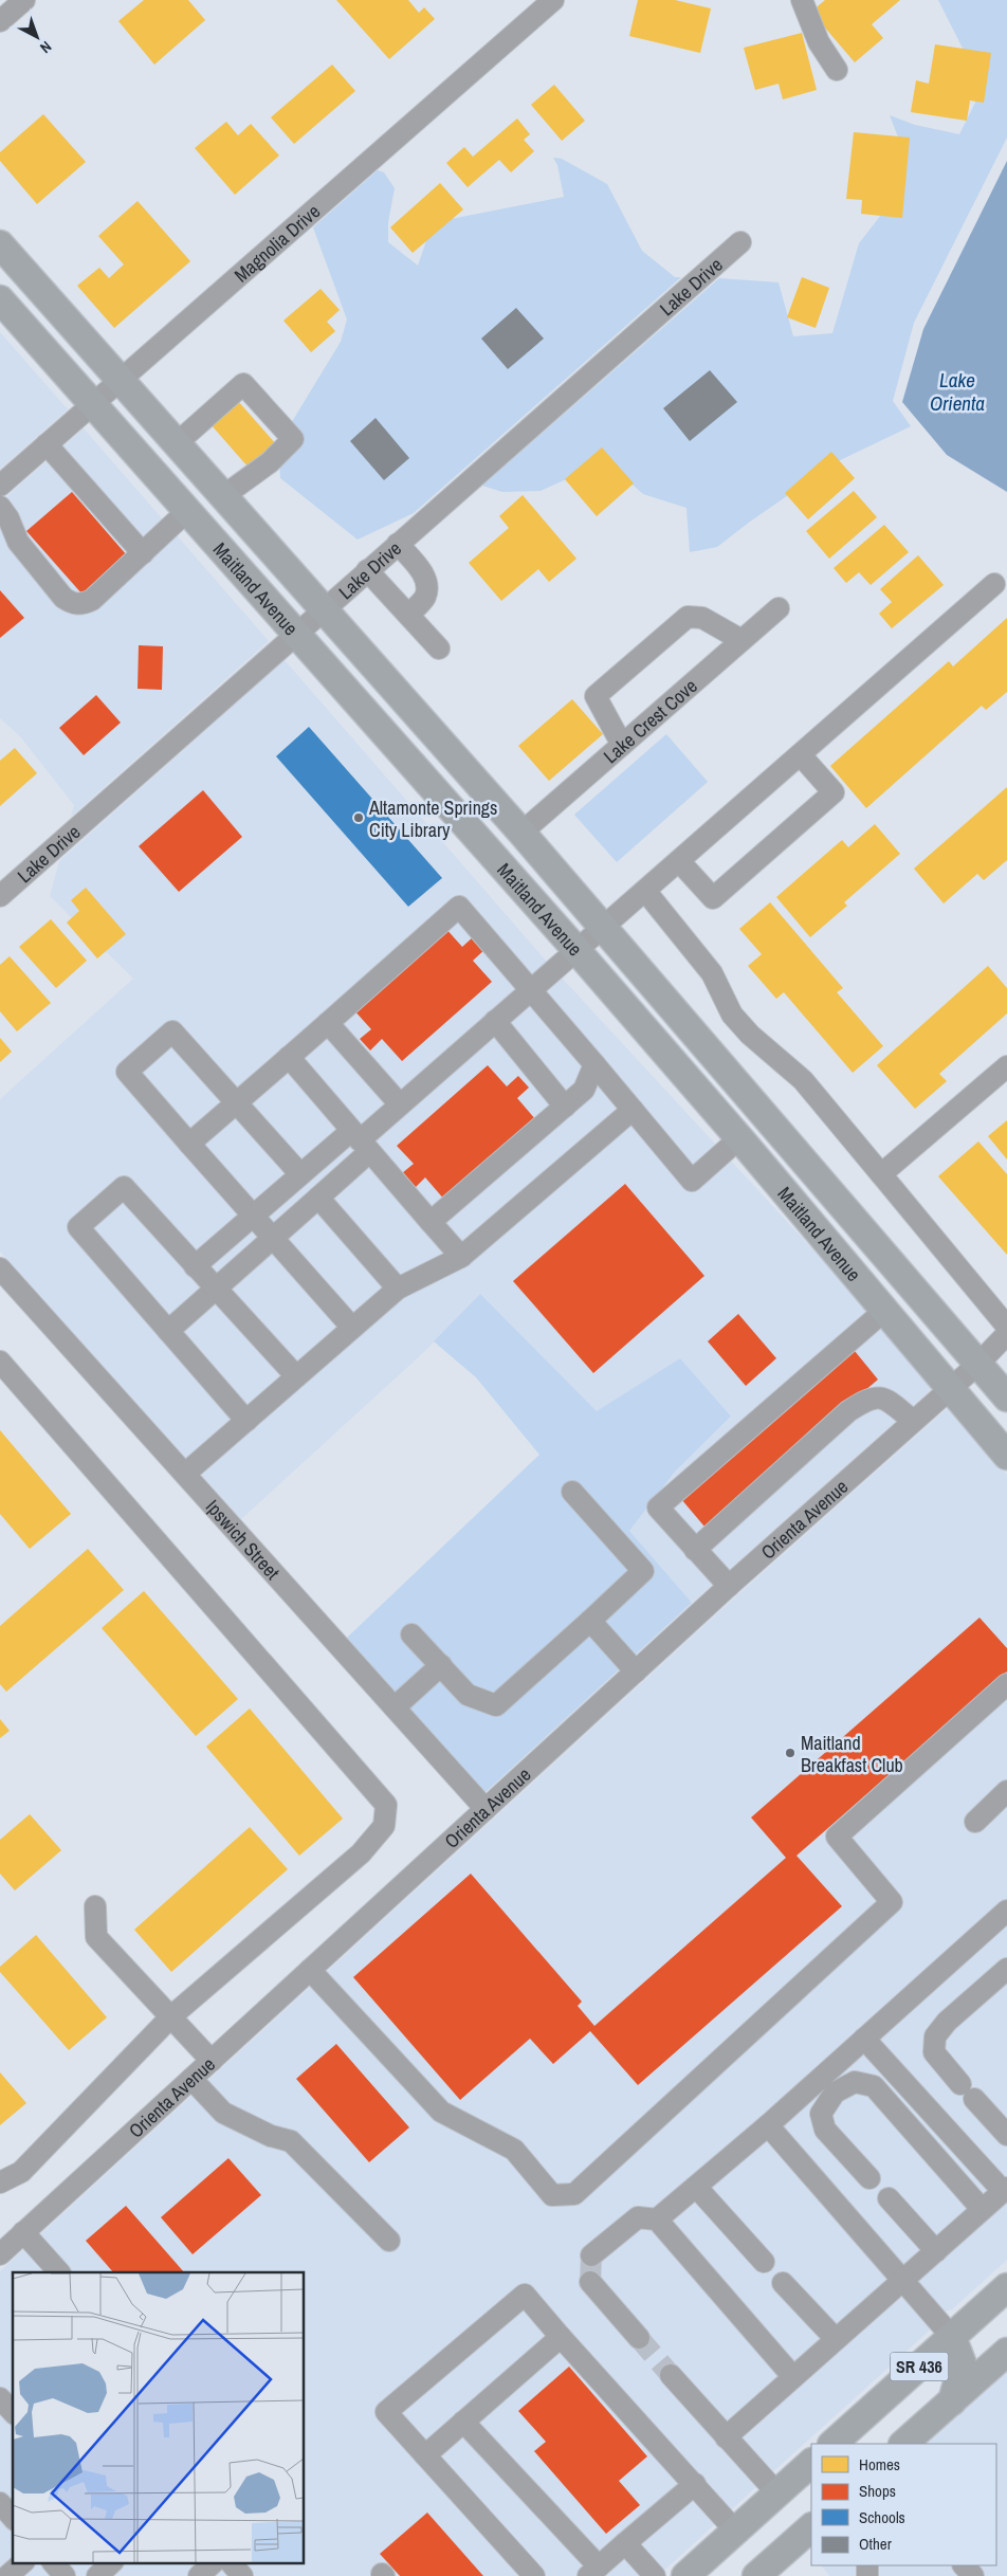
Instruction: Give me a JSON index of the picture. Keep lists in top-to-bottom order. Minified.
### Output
{"streets":{"main road":["Maitland Avenue","SR 436"],"street":["Magnolia Drive","Lake Drive","Lake Crest Cove","Orienta Avenue","Ipswich Street"]},"crossings":[["Magnolia Drive","Maitland Avenue"],["Lake Drive","Maitland Avenue"],["Maitland Avenue","Lake Crest Cove"],["Maitland Avenue","Orienta Avenue"],["Orienta Avenue","Ipswich Street"]],"water":["Lake Orienta"],"places":["Altamonte Springs City Library","Maitland Breakfast Club"],"legend":["Homes","Shops","Schools","Other"],"north":"bottom right"}
